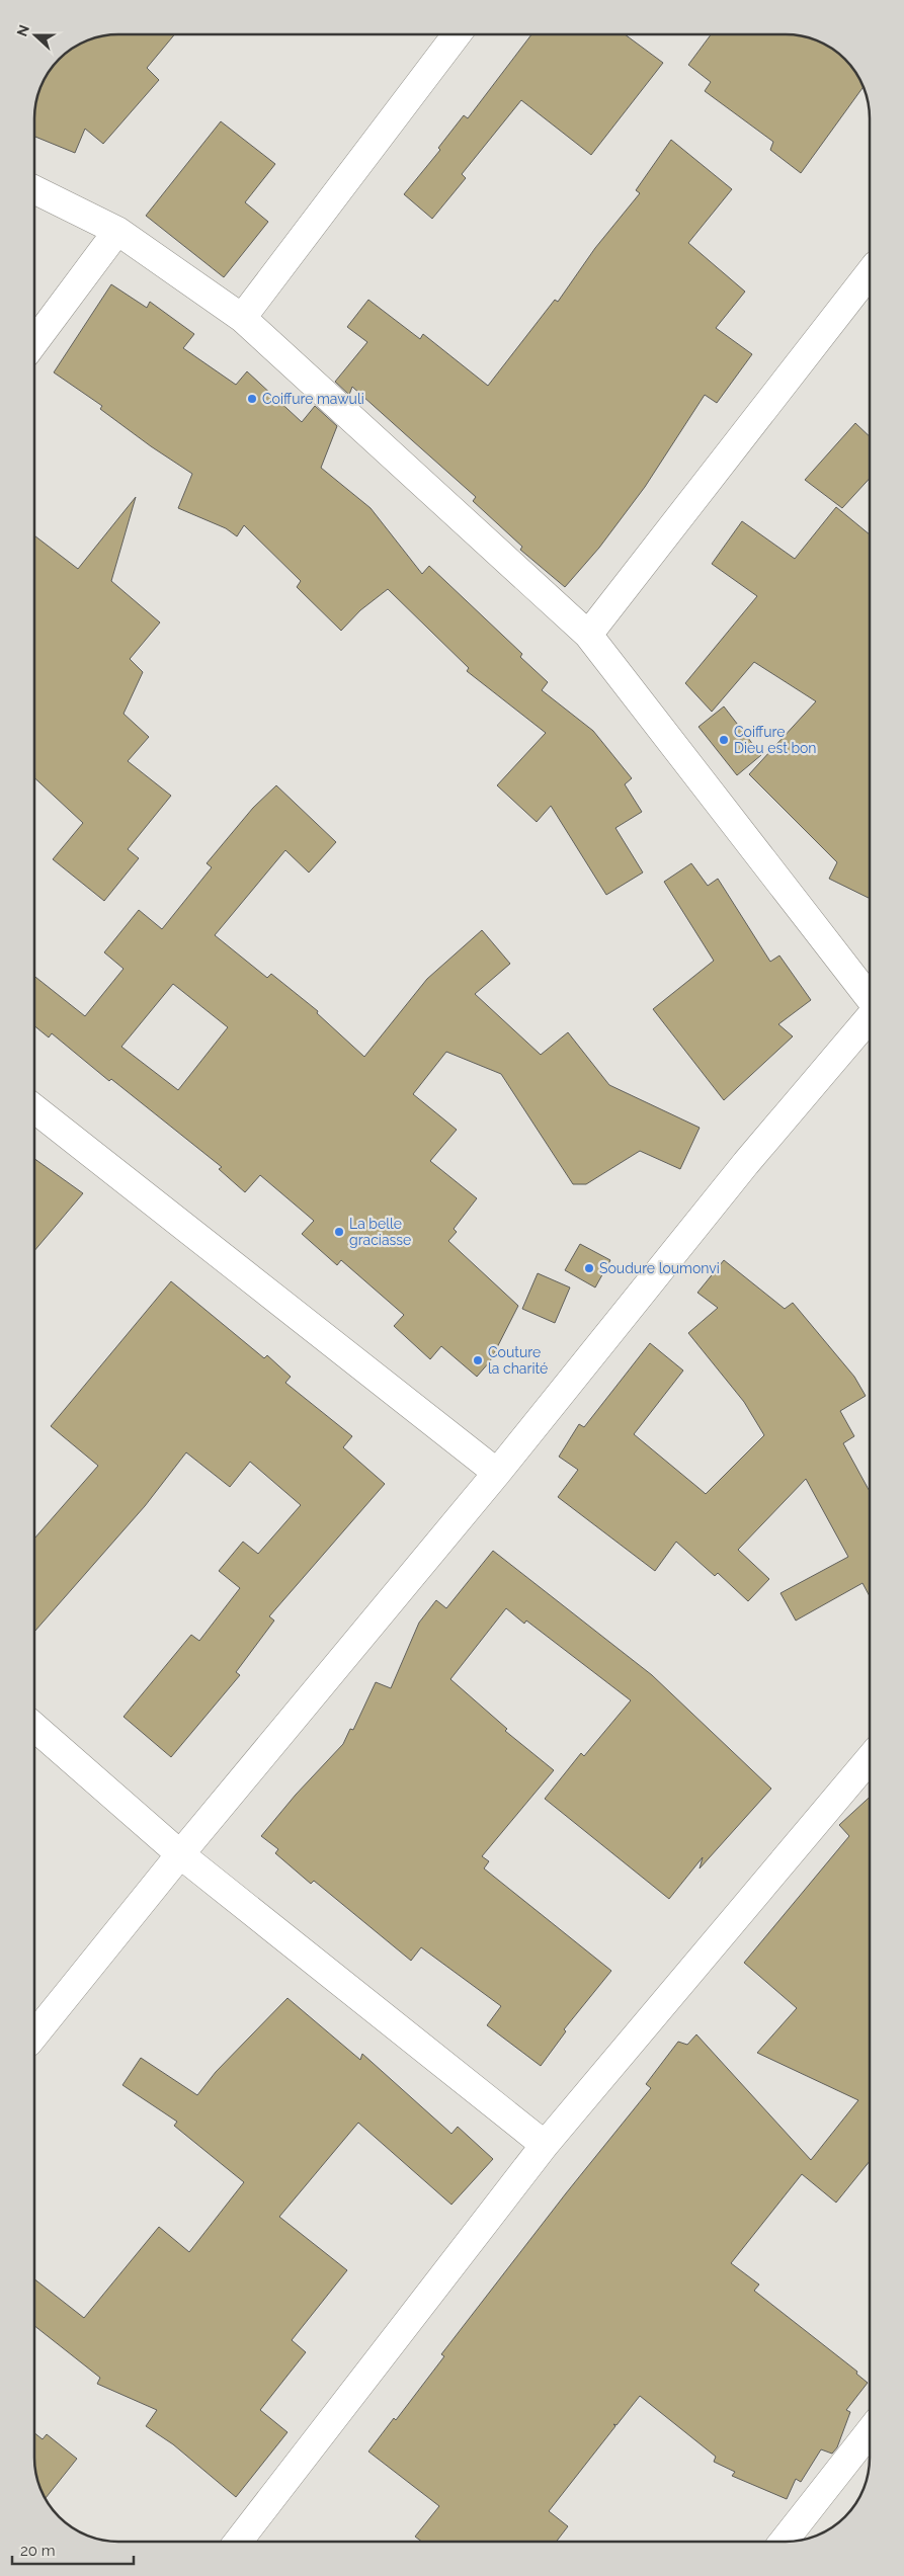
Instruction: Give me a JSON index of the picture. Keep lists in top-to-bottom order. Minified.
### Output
{"places":["Coiffure mawuli","Coiffure Dieu est bon","La belle graciasse","Soudure loumonvi","Couture la charité"],"scale_bar":"20 m","north":"left"}
